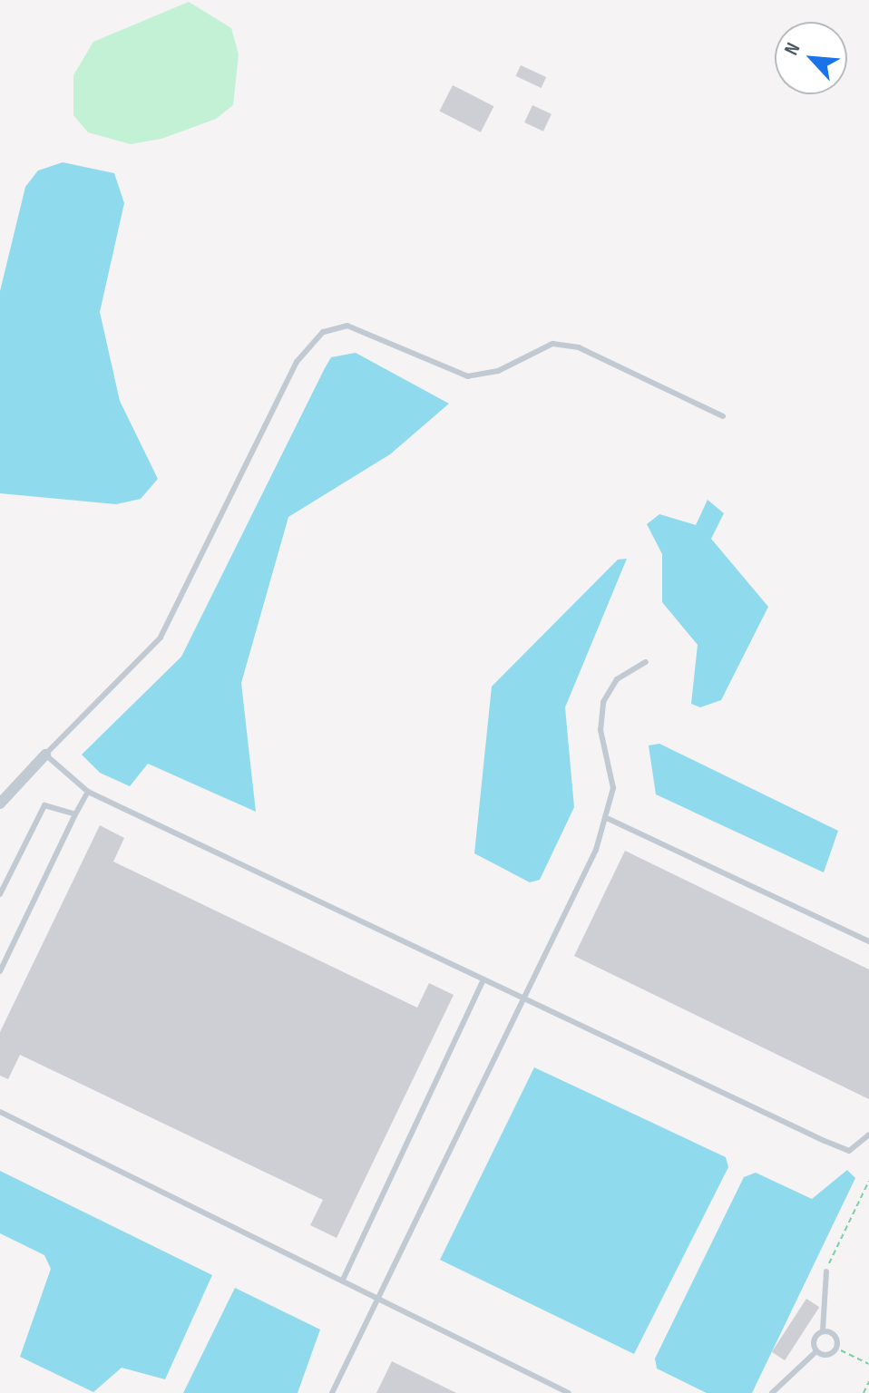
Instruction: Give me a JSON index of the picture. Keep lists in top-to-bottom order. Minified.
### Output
{"north":"top left"}
